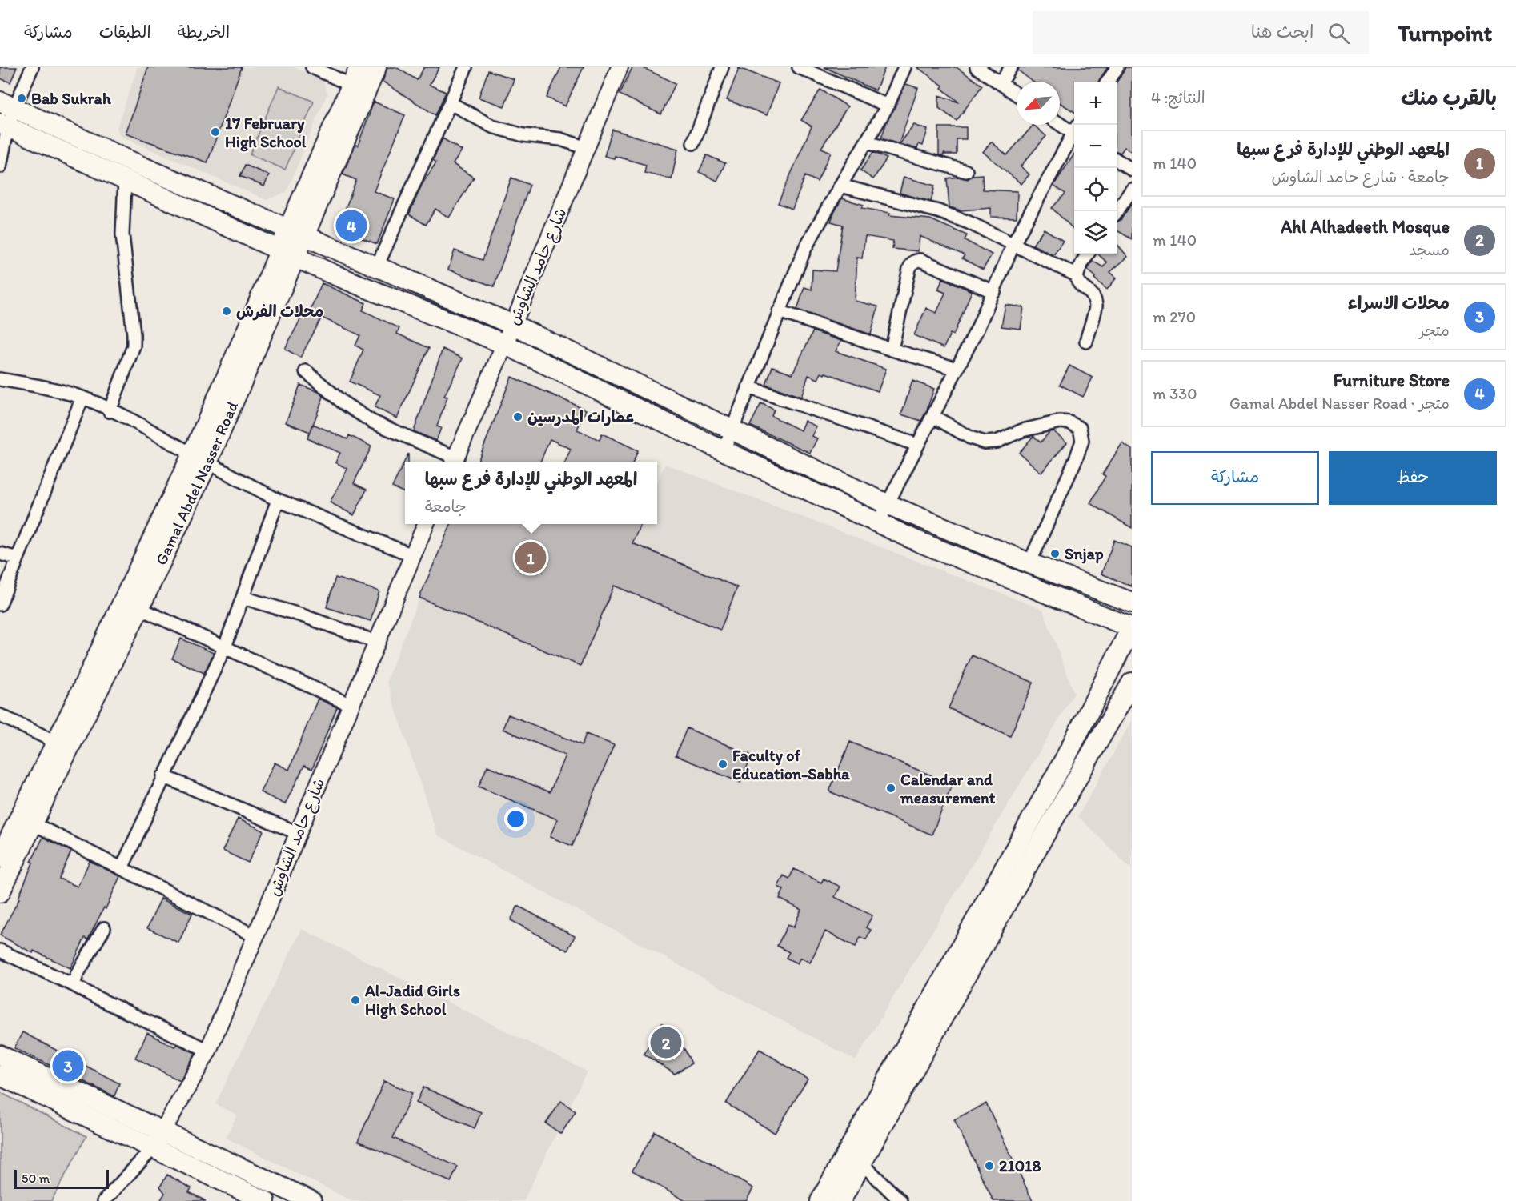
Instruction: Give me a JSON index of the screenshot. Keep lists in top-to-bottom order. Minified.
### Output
{"streets":{"main road":["Gamal Abdel Nasser Road"],"street":["شارع حامد الشاوش"]},"places":["Bab Sukrah","17 February High School","محلات الفرش","عمارات المدرسين","Snjap","Faculty of Education-Sabha","Calendar and measurement","Al-Jadid Girls High School","21018"],"scale_bar":"50 m","north":"bottom left","page":{"header":"Turnpoint","search":"ابحث هنا","nav":["الخريطة","الطبقات","مشاركة"],"heading":["بالقرب منك","النتائج: 4"],"map_buttons":["+","−"],"list":[{"mark":"1","name":"المعهد الوطني للإدارة فرع سبها","note":"جامعة · شارع حامد الشاوش","value":"140 m"},{"mark":"2","name":"Ahl Alhadeeth Mosque","note":"مسجد","value":"140 m"},{"mark":"3","name":"محلات الاسراء","note":"متجر","value":"270 m"},{"mark":"4","name":"Furniture Store","note":"متجر · Gamal Abdel Nasser Road","value":"330 m"}],"pins":["4","1","2","3"],"buttons":["حفظ","مشاركة"],"popup":["المعهد الوطني للإدارة فرع سبها","جامعة"],"scale":"50 m"}}
